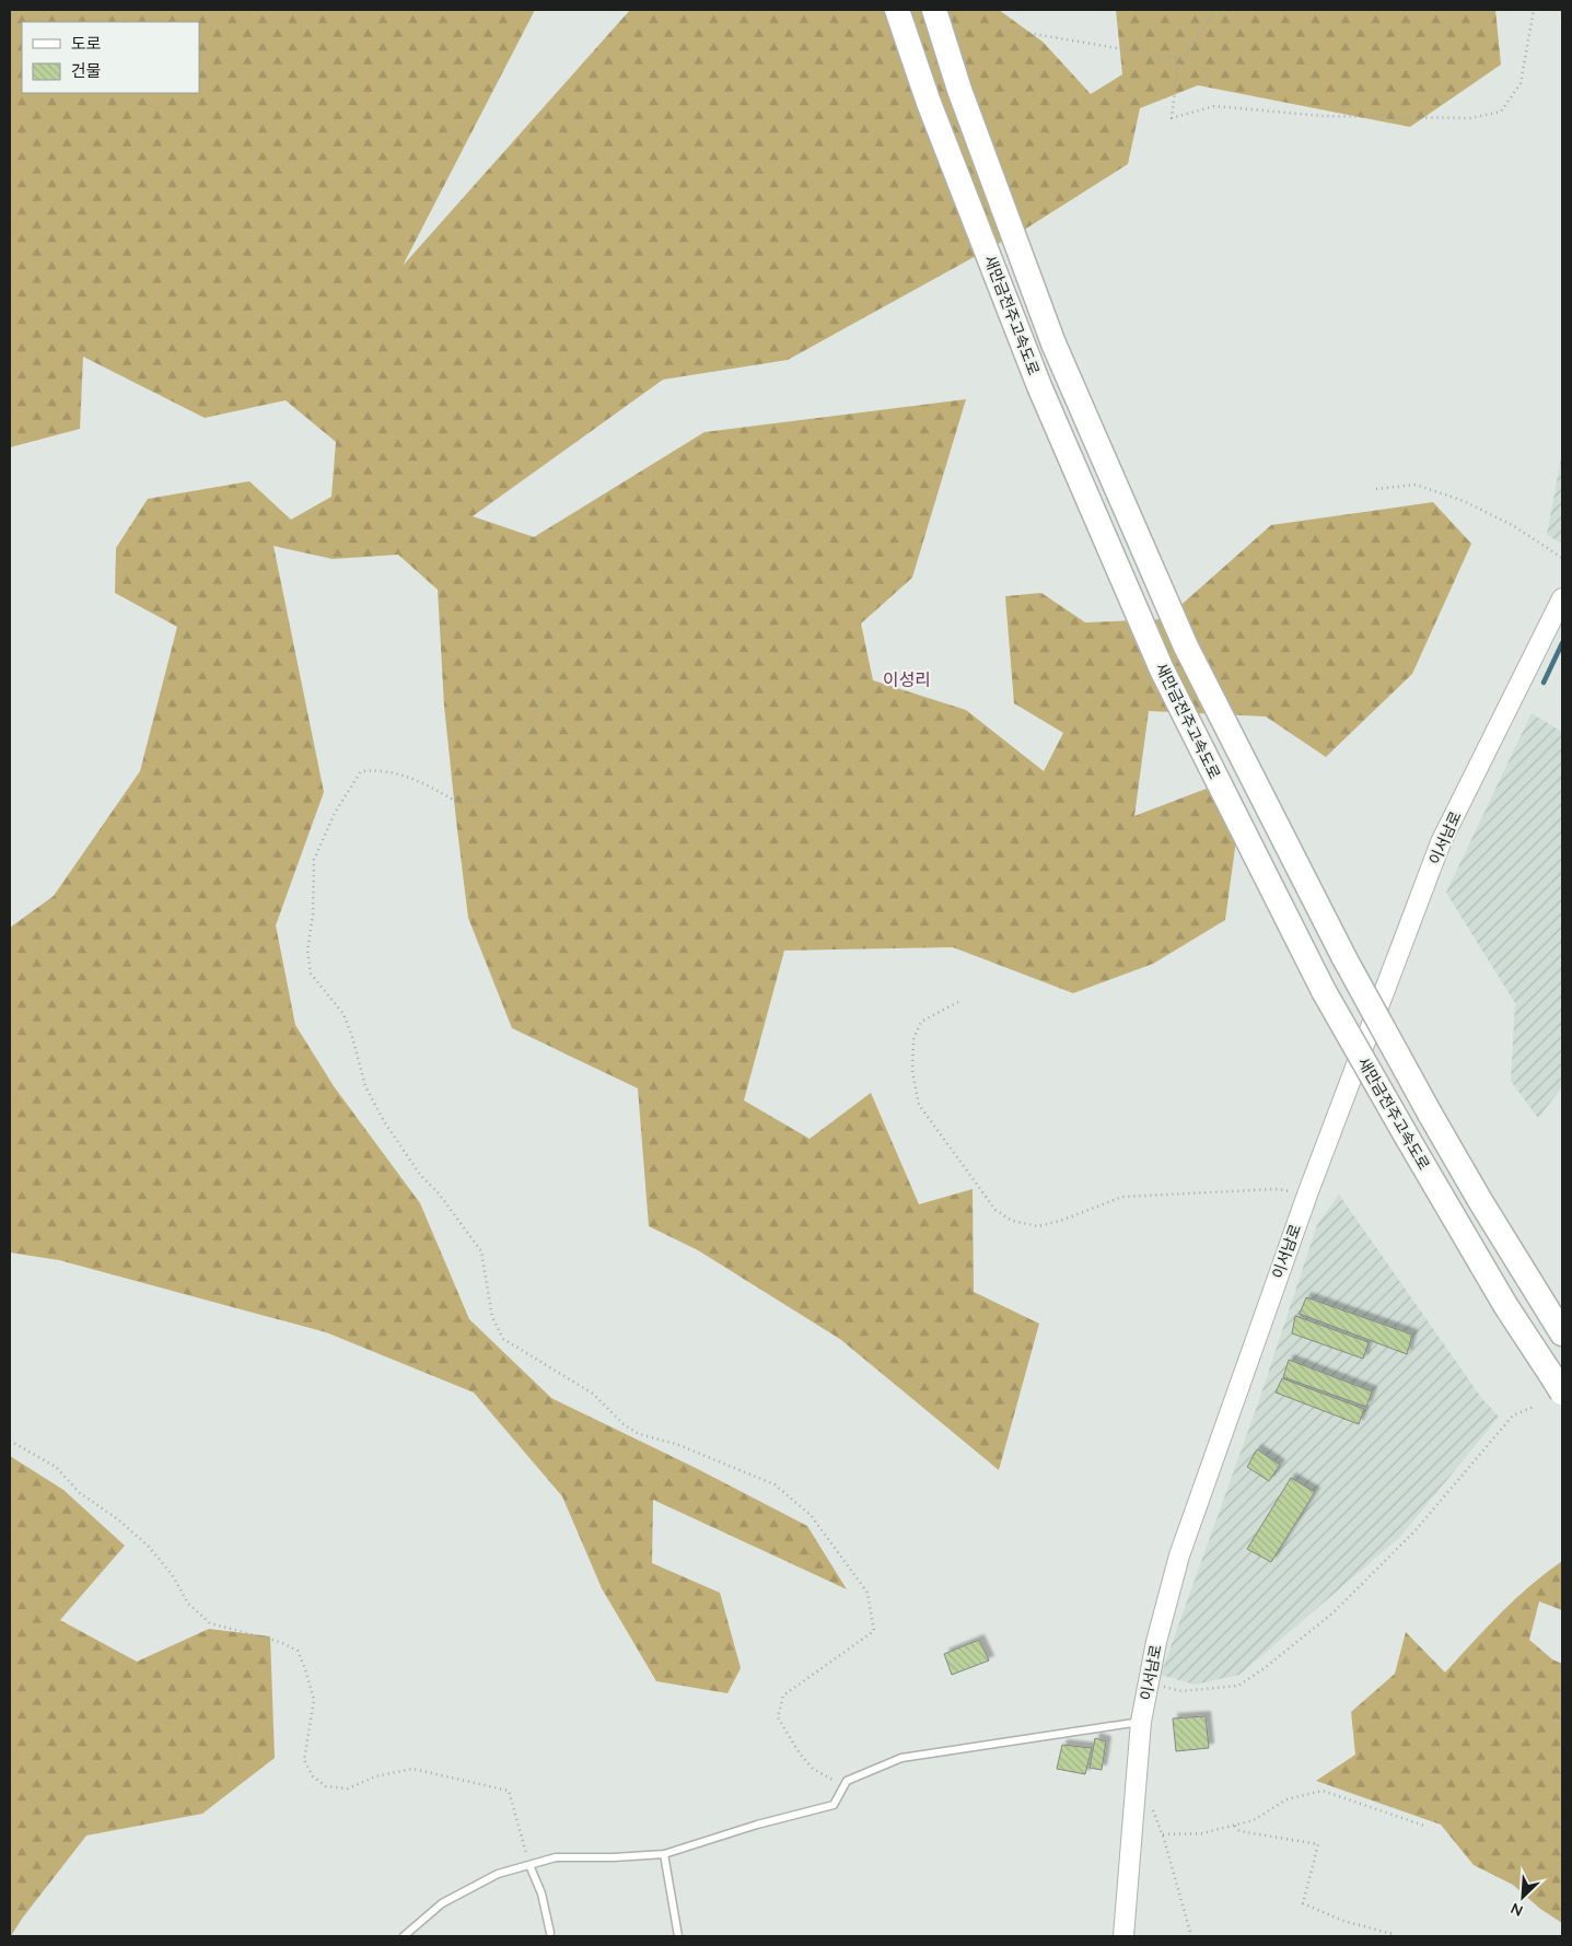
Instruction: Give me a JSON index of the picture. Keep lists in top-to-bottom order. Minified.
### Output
{"streets":{"highway":["새만금전주고속도로"],"main road":["이서남로"]},"districts":["이성리"],"legend":["도로","건물"],"north":"bottom left"}
